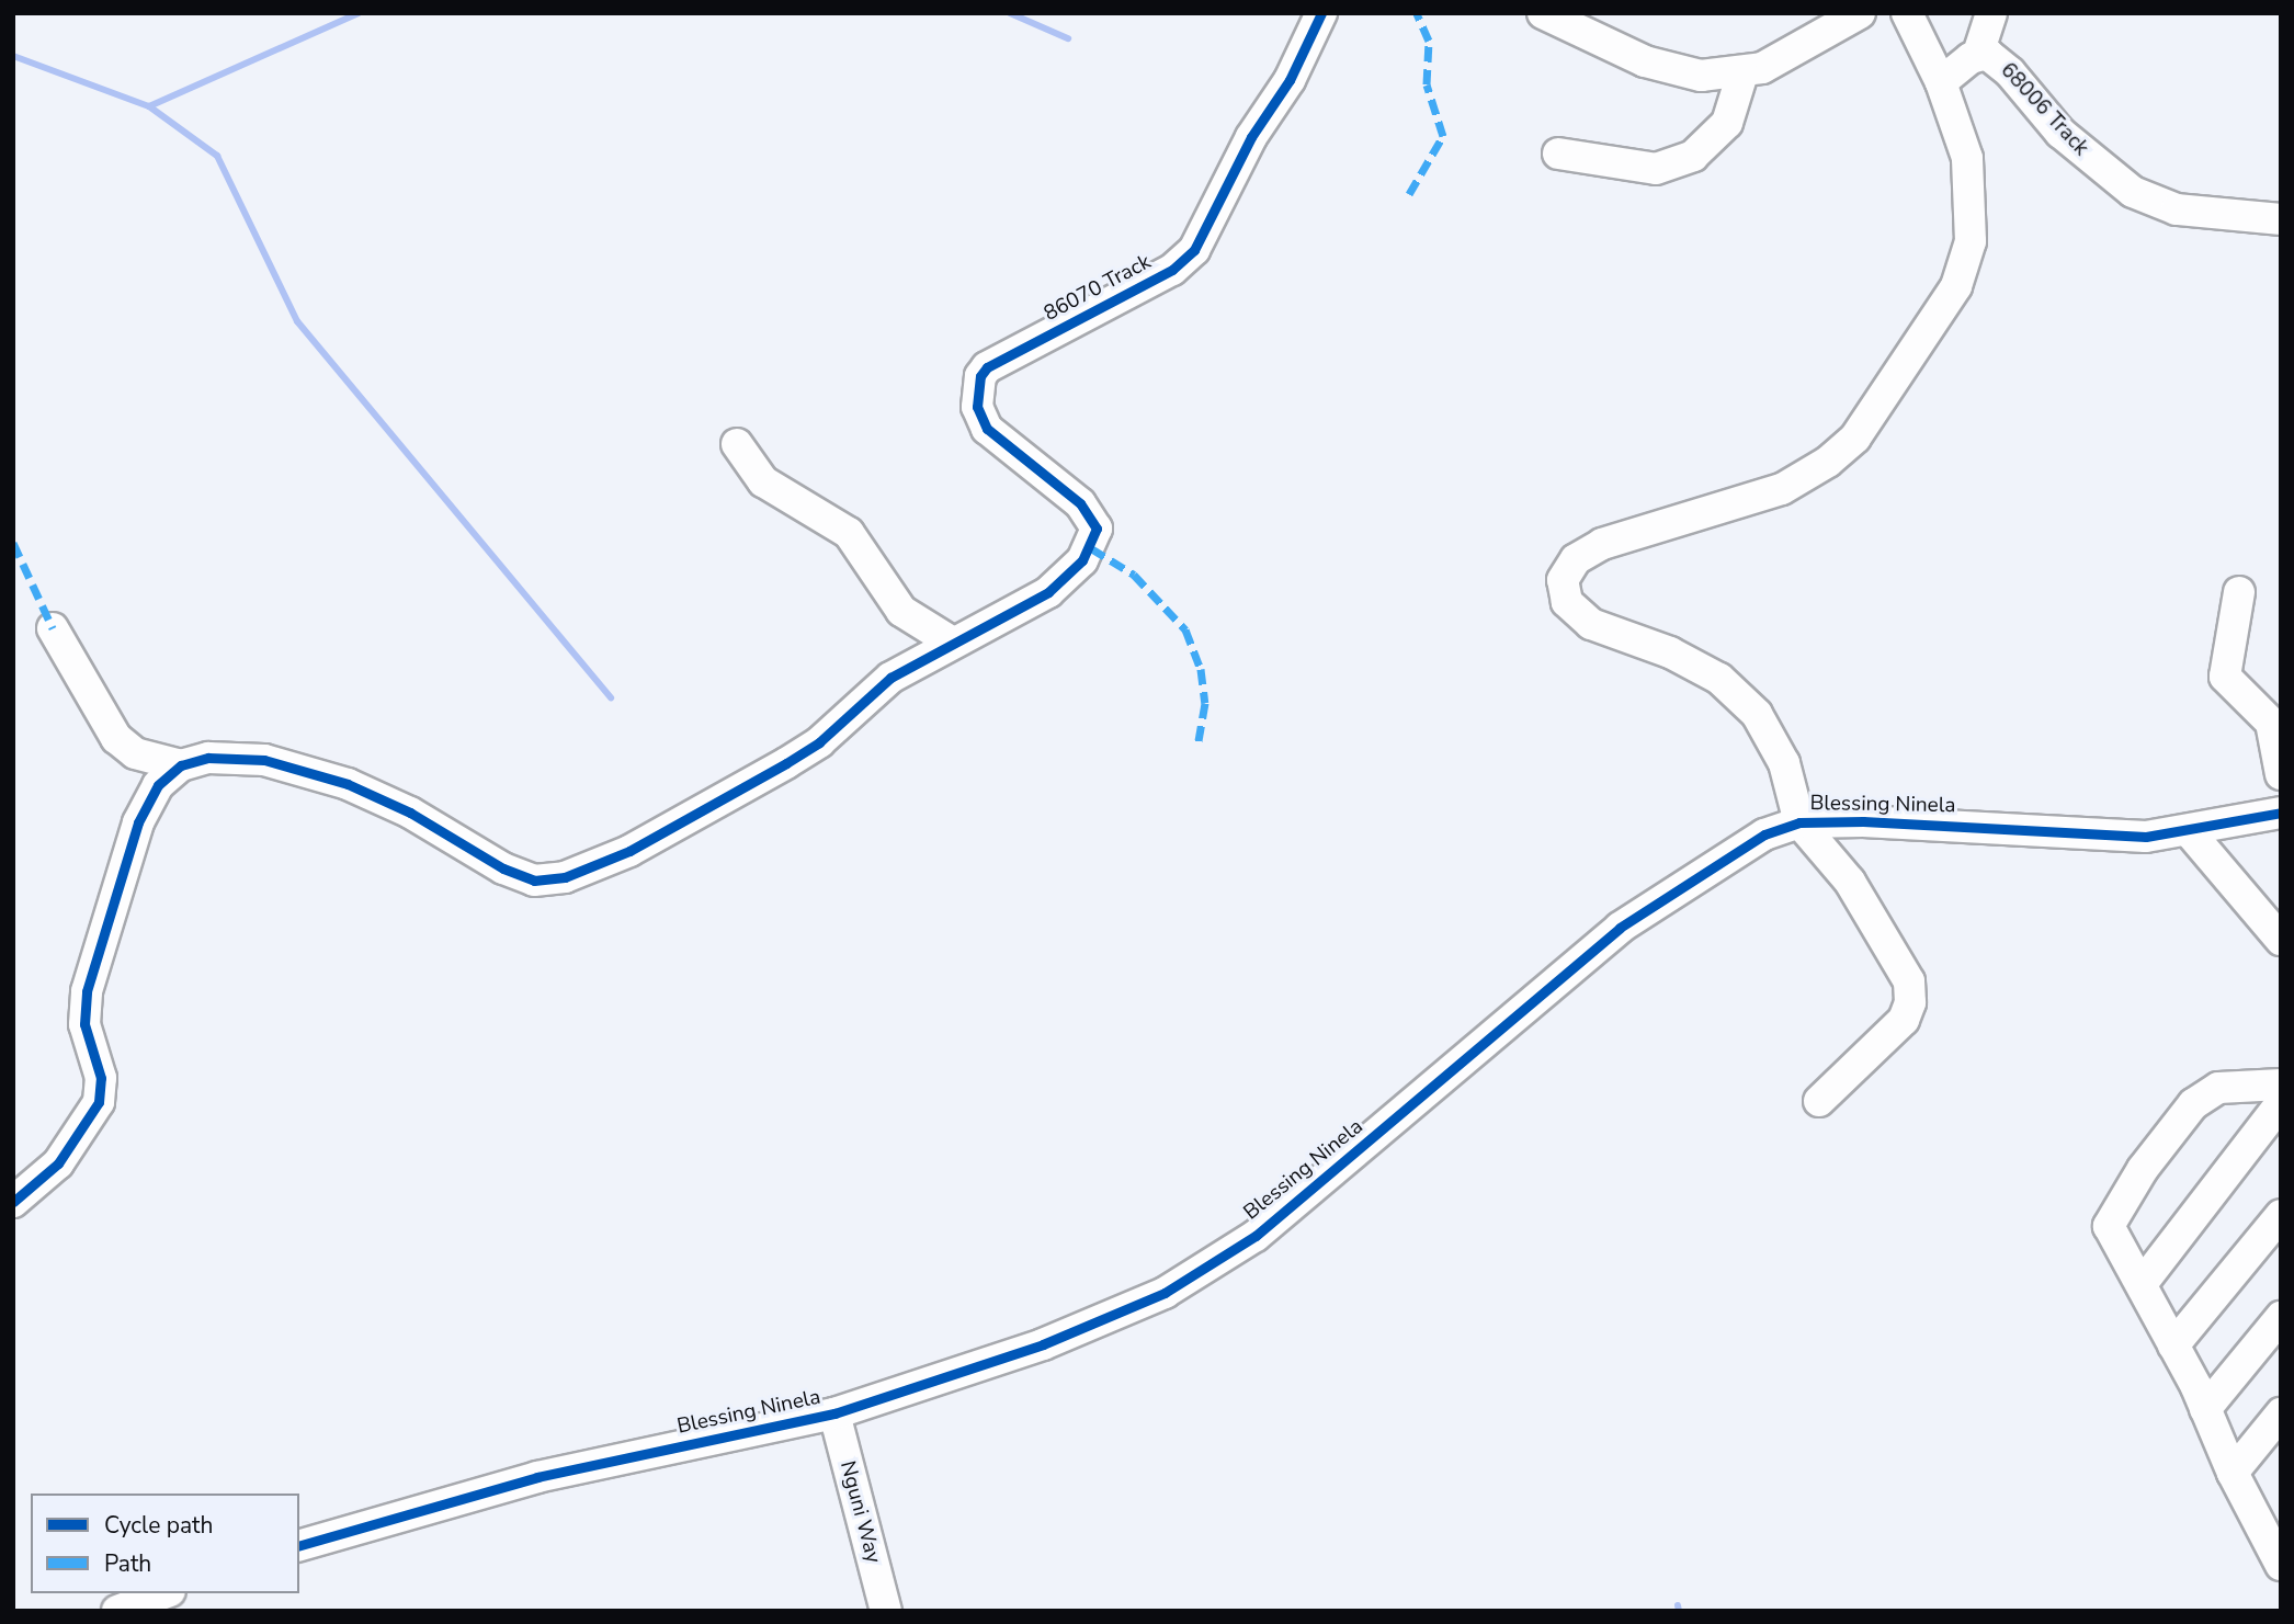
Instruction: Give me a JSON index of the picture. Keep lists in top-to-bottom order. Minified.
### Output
{"streets":{"street":["68006 Track","86070 Track","Blessing Ninela","Nguni Way"]},"crossings":[["Blessing Ninela","Nguni Way"]],"legend":["Cycle path","Path"]}
